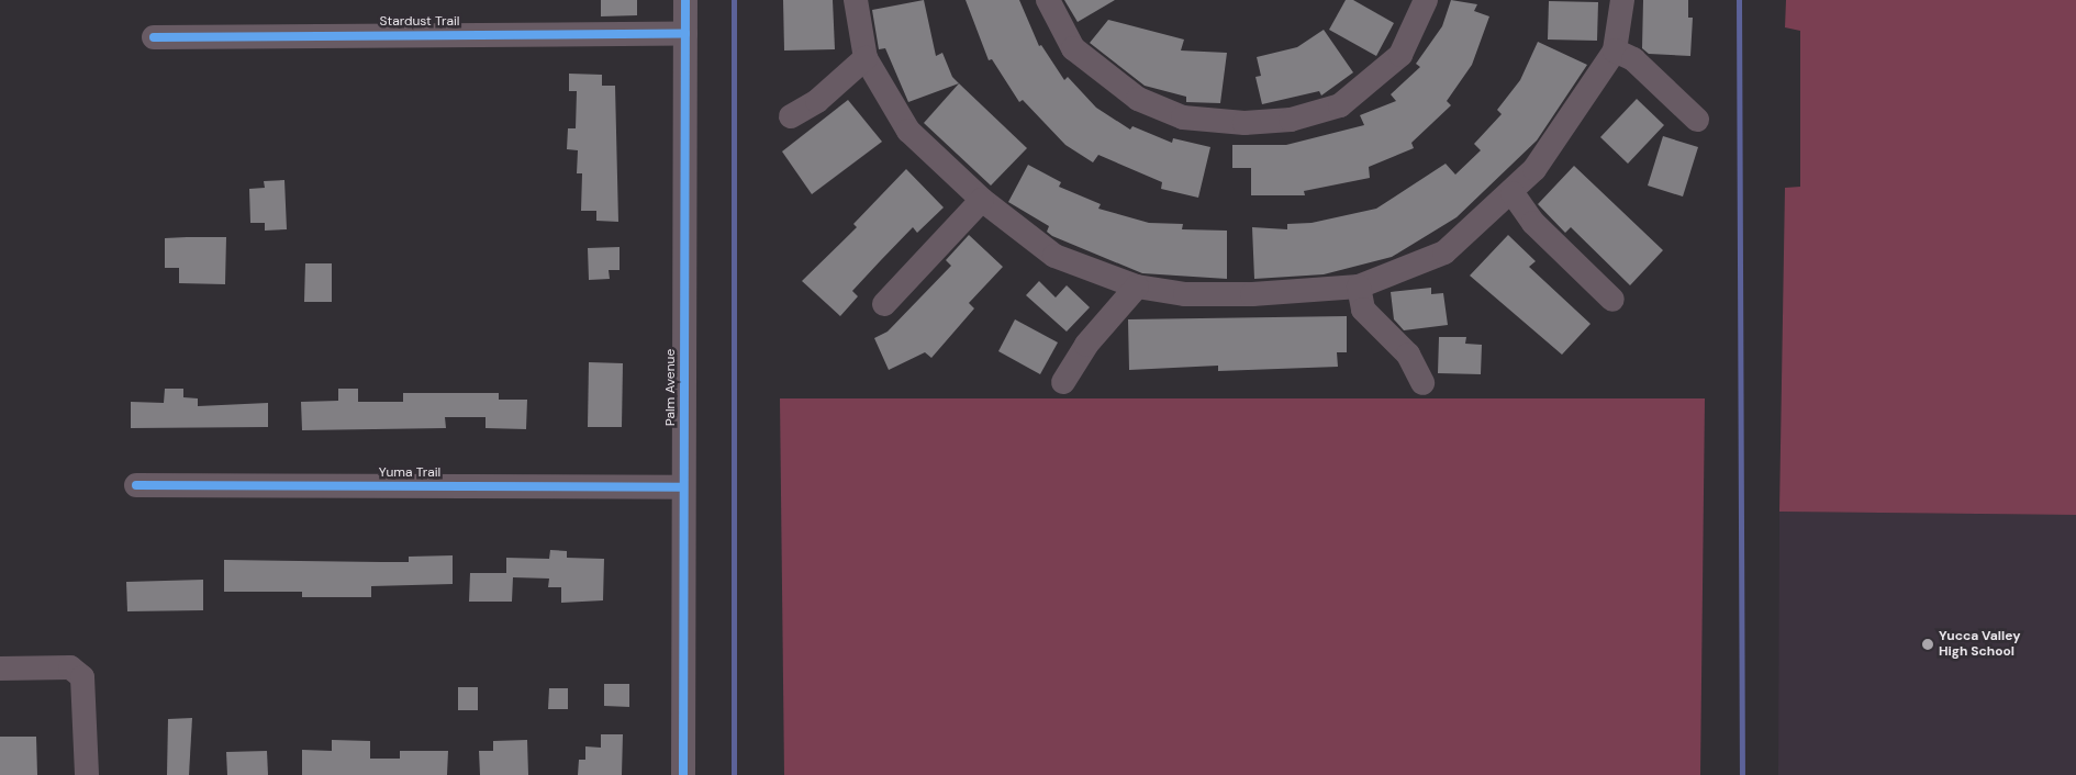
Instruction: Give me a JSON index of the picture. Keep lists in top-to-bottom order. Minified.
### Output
{"streets":{"street":["Stardust Trail","Palm Avenue","Yuma Trail"]},"crossings":[["Stardust Trail","Palm Avenue"],["Palm Avenue","Yuma Trail"]],"places":["Yucca Valley High School"]}
